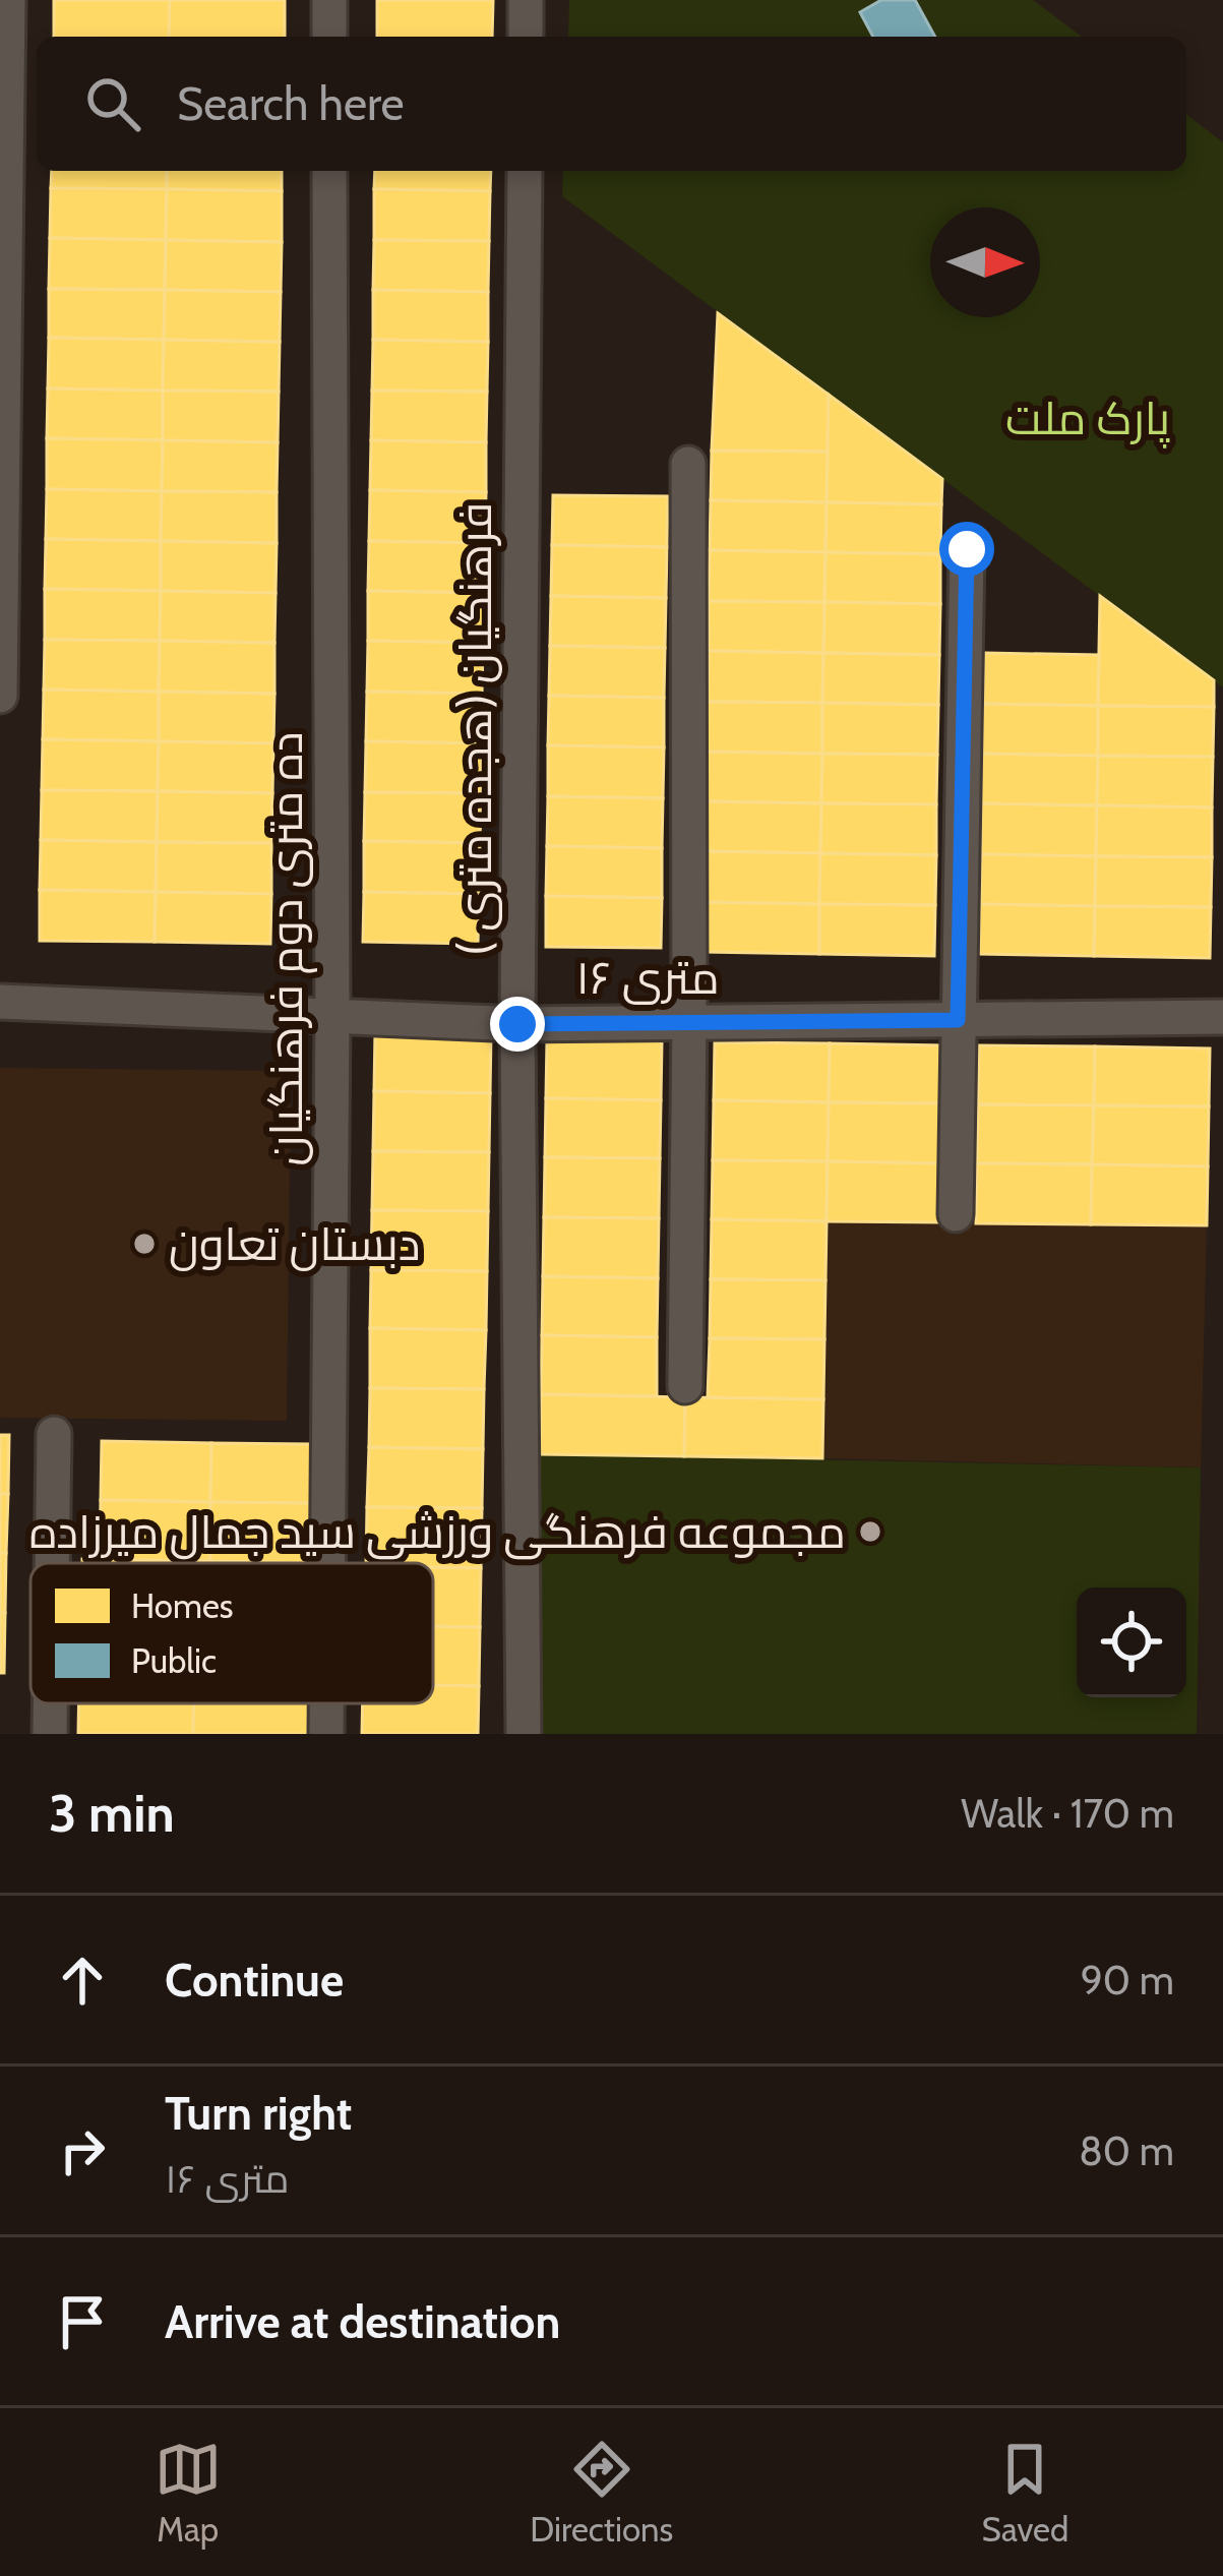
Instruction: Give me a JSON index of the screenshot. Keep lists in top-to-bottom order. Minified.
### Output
{"streets":{"street":["فرهنگیان (هجده متری )","ده متری دوم فرهنگیان","۱۶ متری"]},"crossings":[["فرهنگیان (هجده متری )","۱۶ متری"],["ده متری دوم فرهنگیان","۱۶ متری"]],"parks":["پارک ملت"],"places":["دبستان تعاون","مجموعه فرهنگی ورزشی سید جمال میرزاده"],"legend":["Homes","Public"],"north":"right","page":{"search":"Search here","heading":["3 min","Walk · 170 m"],"list":[["Continue","90 m"],["Turn right","۱۶ متری","80 m"],"Arrive at destination"],"nav":["Map","Directions","Saved"]}}
